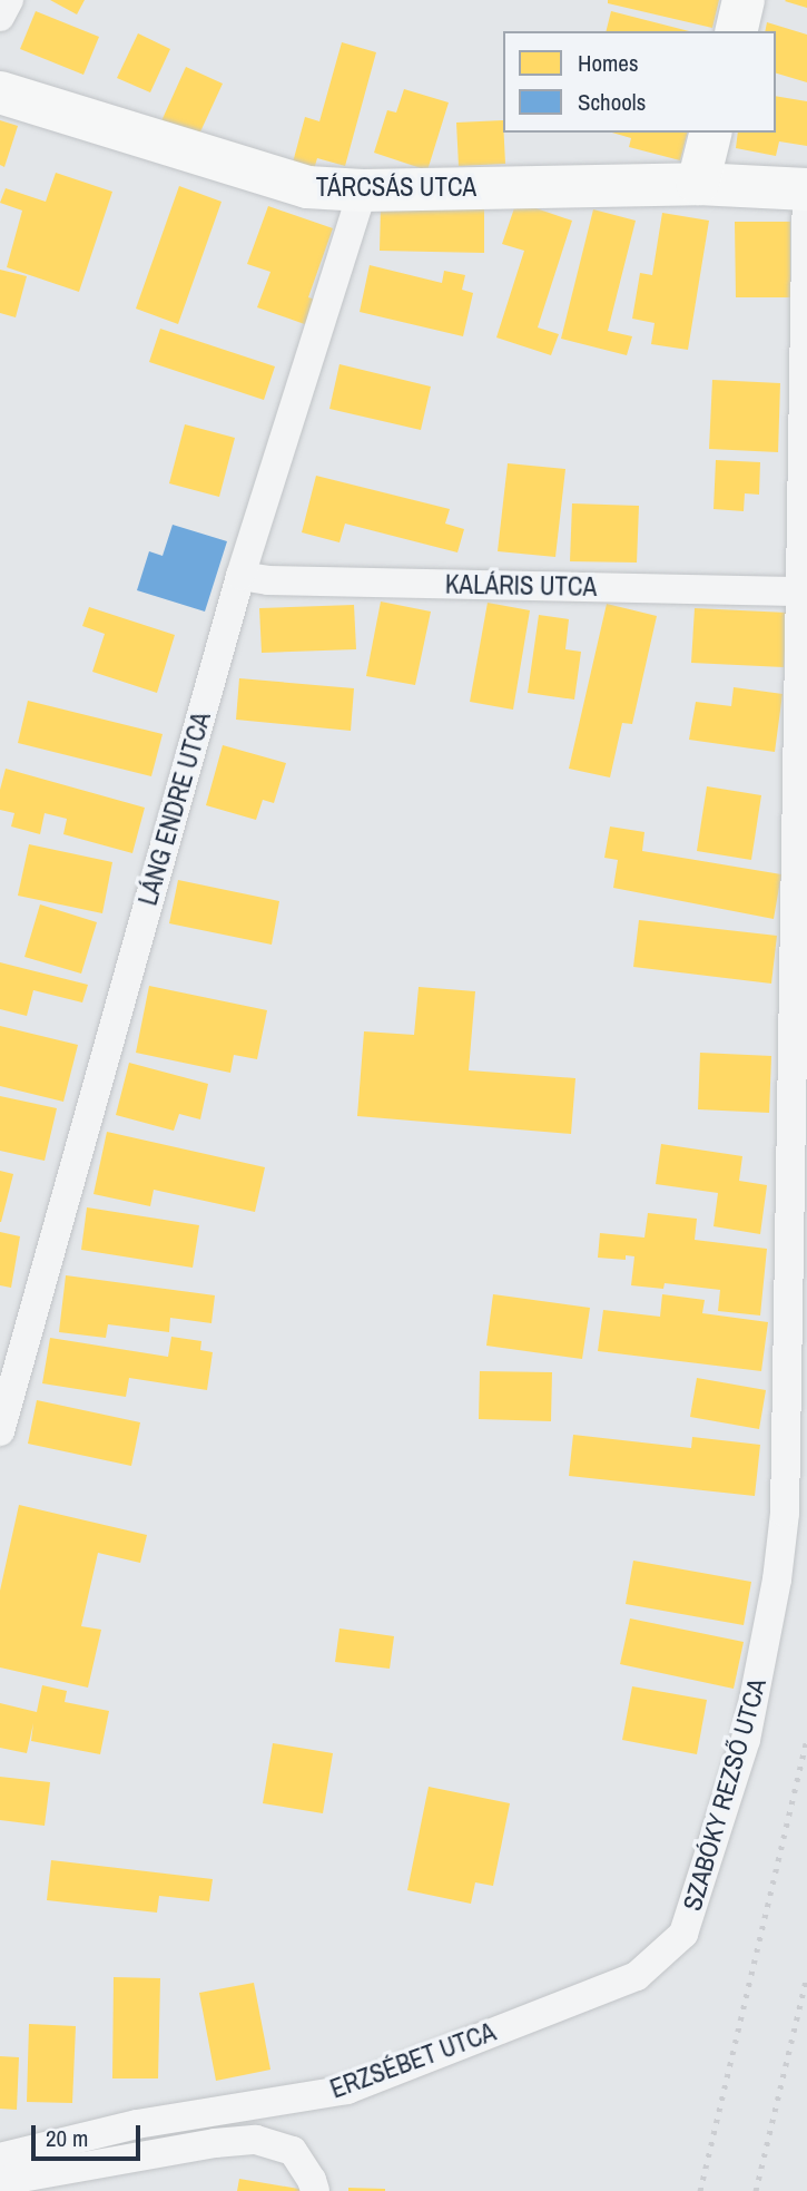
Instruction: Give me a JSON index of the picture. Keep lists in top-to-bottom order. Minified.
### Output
{"streets":{"main road":["TÁRCSÁS UTCA"],"street":["KALÁRIS UTCA","LÁNG ENDRE UTCA","SZABÓKY REZSŐ UTCA","ERZSÉBET UTCA"]},"crossings":[["TÁRCSÁS UTCA","LÁNG ENDRE UTCA"],["TÁRCSÁS UTCA","SZABÓKY REZSŐ UTCA"],["KALÁRIS UTCA","LÁNG ENDRE UTCA"],["KALÁRIS UTCA","SZABÓKY REZSŐ UTCA"],["SZABÓKY REZSŐ UTCA","ERZSÉBET UTCA"]],"legend":["Homes","Schools"],"scale_bar":"20 m"}
